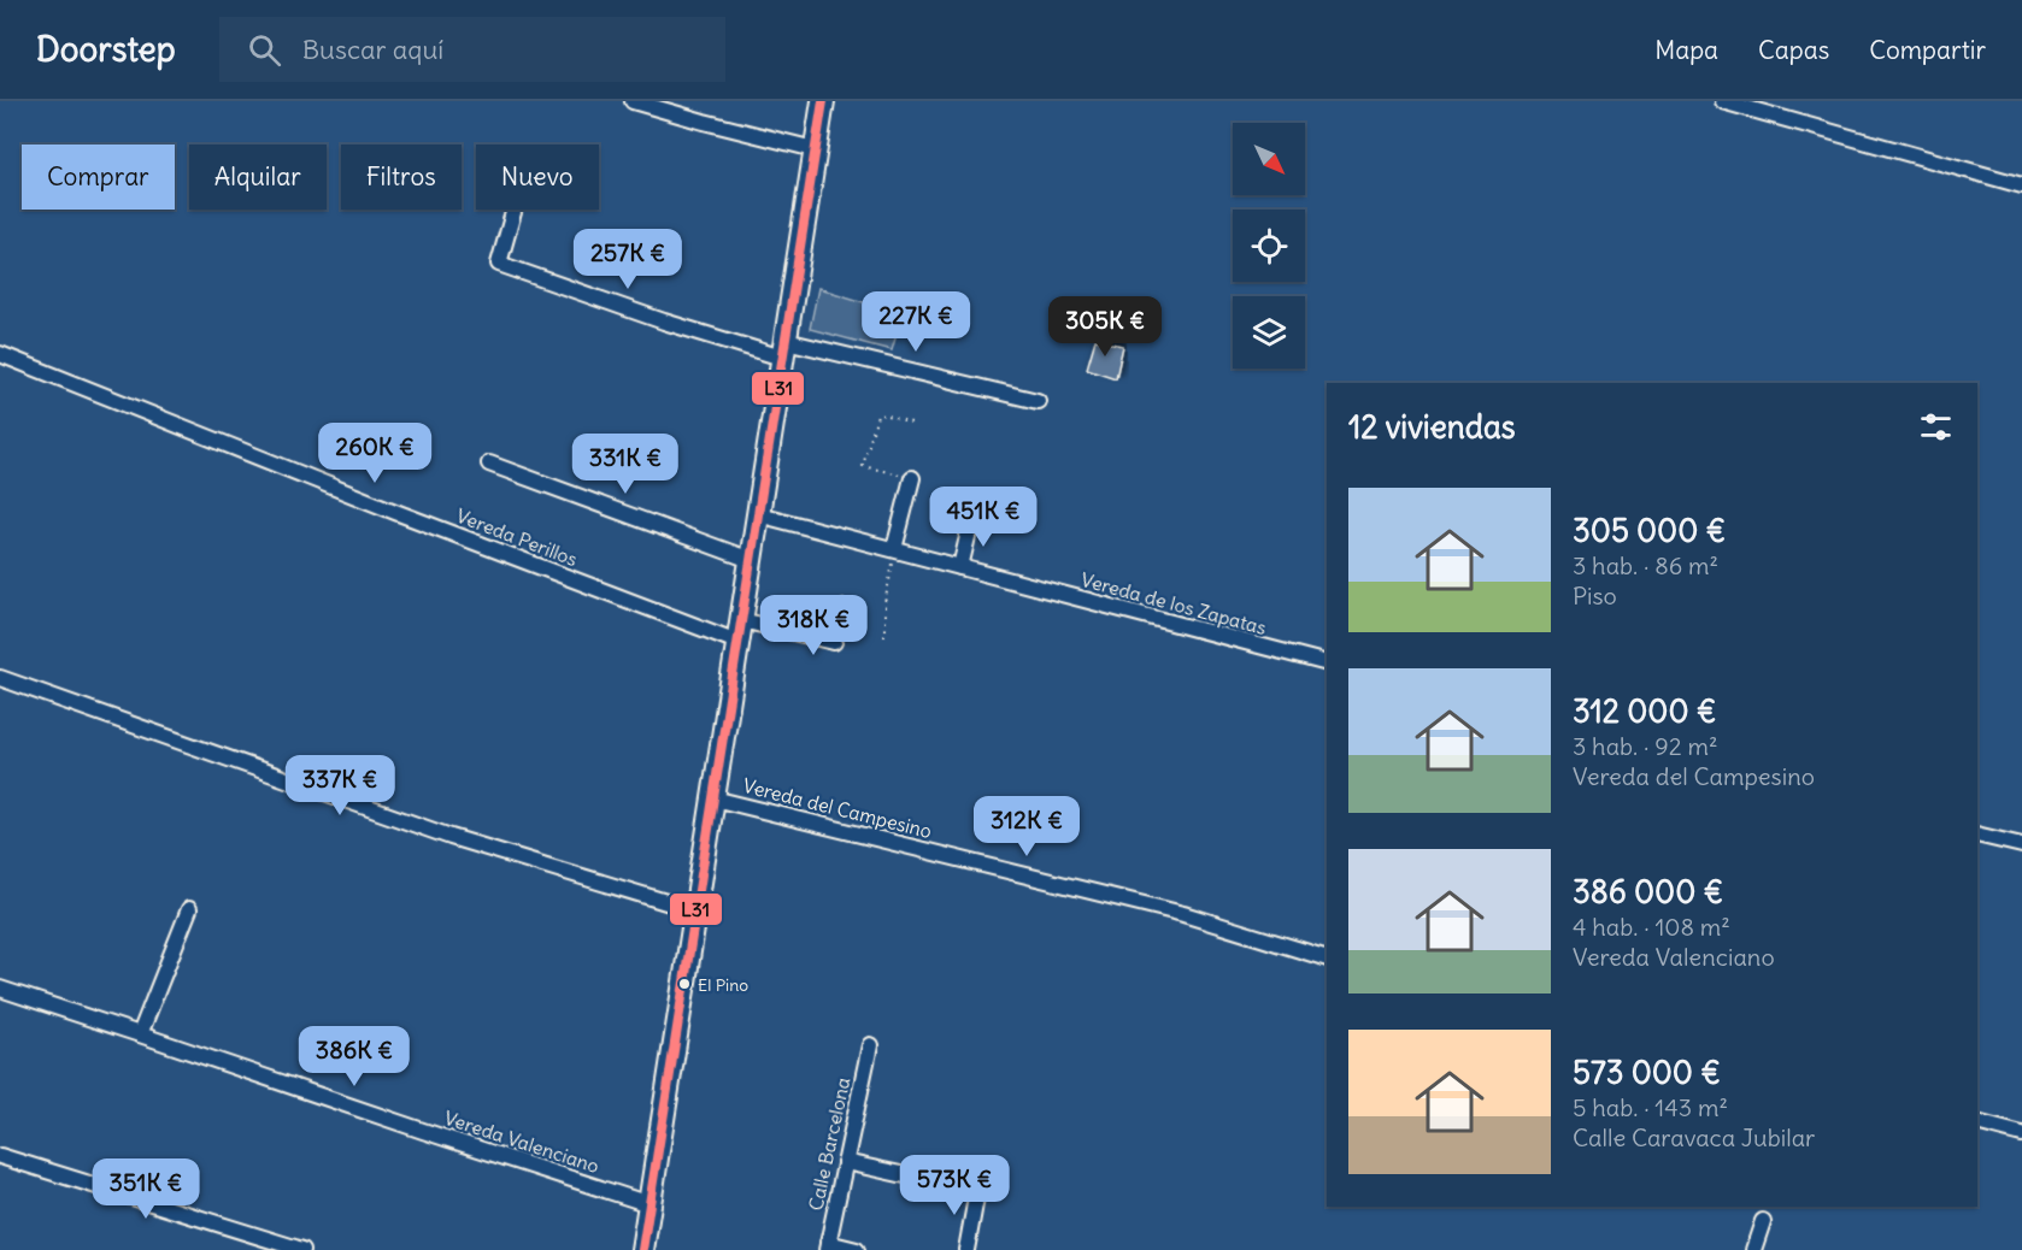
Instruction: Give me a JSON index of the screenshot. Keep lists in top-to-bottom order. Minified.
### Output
{"streets":{"street":["Vereda Perillos","Vereda de los Zapatas","Vereda del Campesino","Vereda Valenciano","Calle Barcelona"]},"places":["El Pino"],"lines":["transit line L31"],"north":"bottom right","page":{"header":"Doorstep","search":"Buscar aquí","nav":["Mapa","Capas","Compartir"],"chip":["Comprar","Alquilar","Filtros","Nuevo"],"price":["257K €","227K €","305K €","260K €","331K €","451K €","318K €","337K €","312K €","386K €","573K €","351K €"],"heading":"12 viviendas","list":[{"name":"305 000 €","note":"3 hab. · 86 m² · Piso"},{"name":"312 000 €","note":"3 hab. · 92 m² · Vereda del Campesino"},{"name":"386 000 €","note":"4 hab. · 108 m² · Vereda Valenciano"},{"name":"573 000 €","note":"5 hab. · 143 m² · Calle Caravaca Jubilar"}]}}
